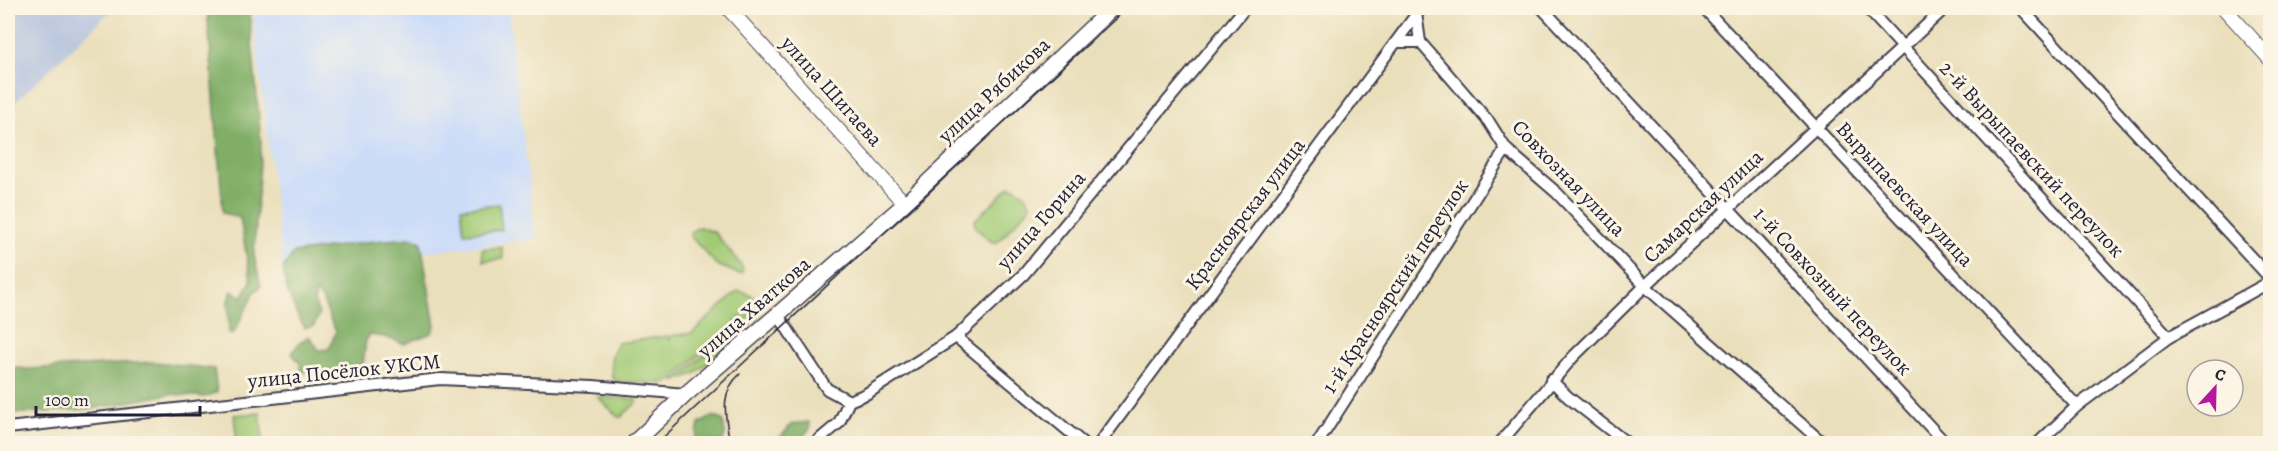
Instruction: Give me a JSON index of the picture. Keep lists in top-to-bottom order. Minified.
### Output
{"streets":{"main road":["улица Рябикова","улица Хваткова"],"street":["улица Шигаева","2-й Вырыпаевский переулок","Совхозная улица","Вырыпаевская улица","Самарская улица","Красноярская улица","улица Горина","1-й Красноярский переулок","1-й Совхозный переулок","улица Посёлок УКСМ"]},"crossings":[["улица Рябикова","улица Шигаева"],["улица Рябикова","улица Хваткова"],["улица Шигаева","улица Хваткова"],["2-й Вырыпаевский переулок","Самарская улица"],["Совхозная улица","Самарская улица"],["Совхозная улица","1-й Красноярский переулок"],["Вырыпаевская улица","Самарская улица"],["Самарская улица","1-й Совхозный переулок"],["улица Хваткова","улица Посёлок УКСМ"]],"scale_bar":"100 m","north":"top"}
